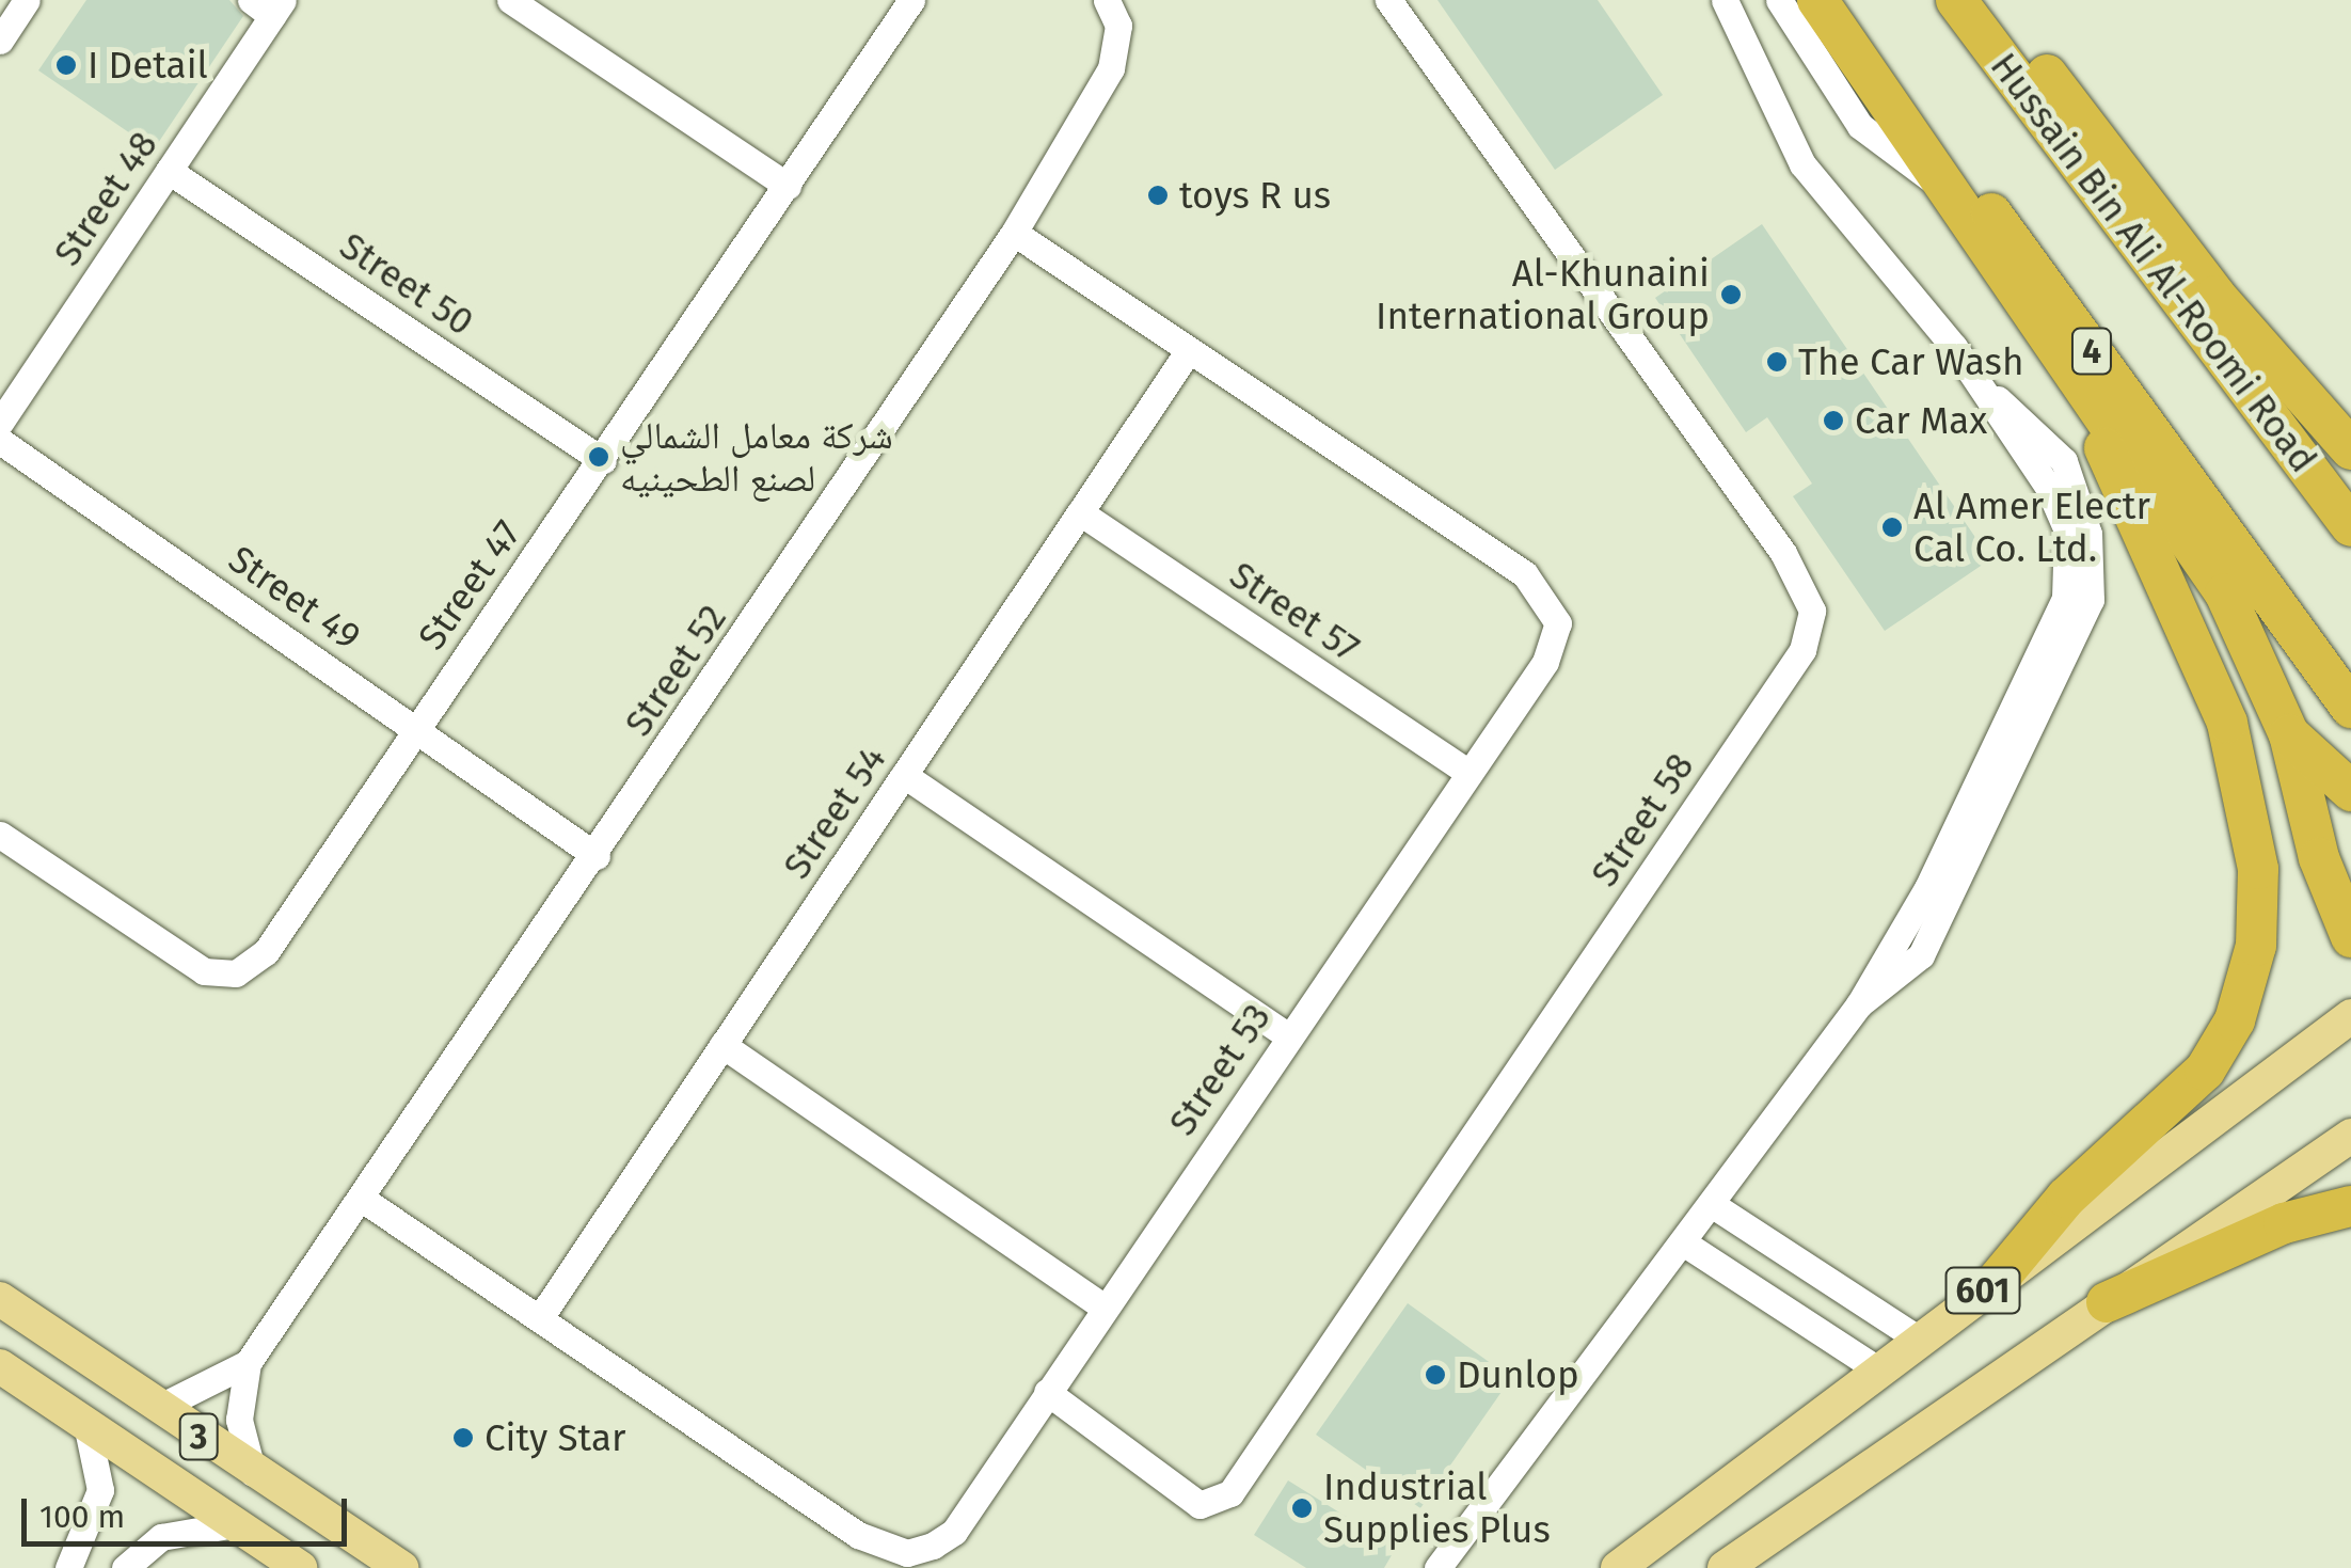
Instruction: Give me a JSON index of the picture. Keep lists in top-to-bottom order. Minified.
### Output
{"streets":{"highway":["Hussain Bin Ali Al-Roomi Road","4"],"main road":["601","3"],"street":["Street 48","Street 50","Street 47","Street 49","Street 57","Street 52","Street 54","Street 58","Street 53"]},"crossings":[["Street 48","Street 50"],["Street 50","Street 47"],["Street 47","Street 49"],["Street 49","Street 52"],["Street 57","Street 54"],["Street 57","Street 53"],["Street 52","Street 53"],["Street 52","3"],["Street 54","Street 53"],["Street 58","Street 53"]],"places":["I Detail","toys R us","Al-Khunaini International Group","The Car Wash","Car Max","شركة معامل الشمالي لصنع الطحينيه","Al Amer Electr Cal Co. Ltd.","Dunlop","City Star","Industrial Supplies Plus"],"scale_bar":"100 m"}
